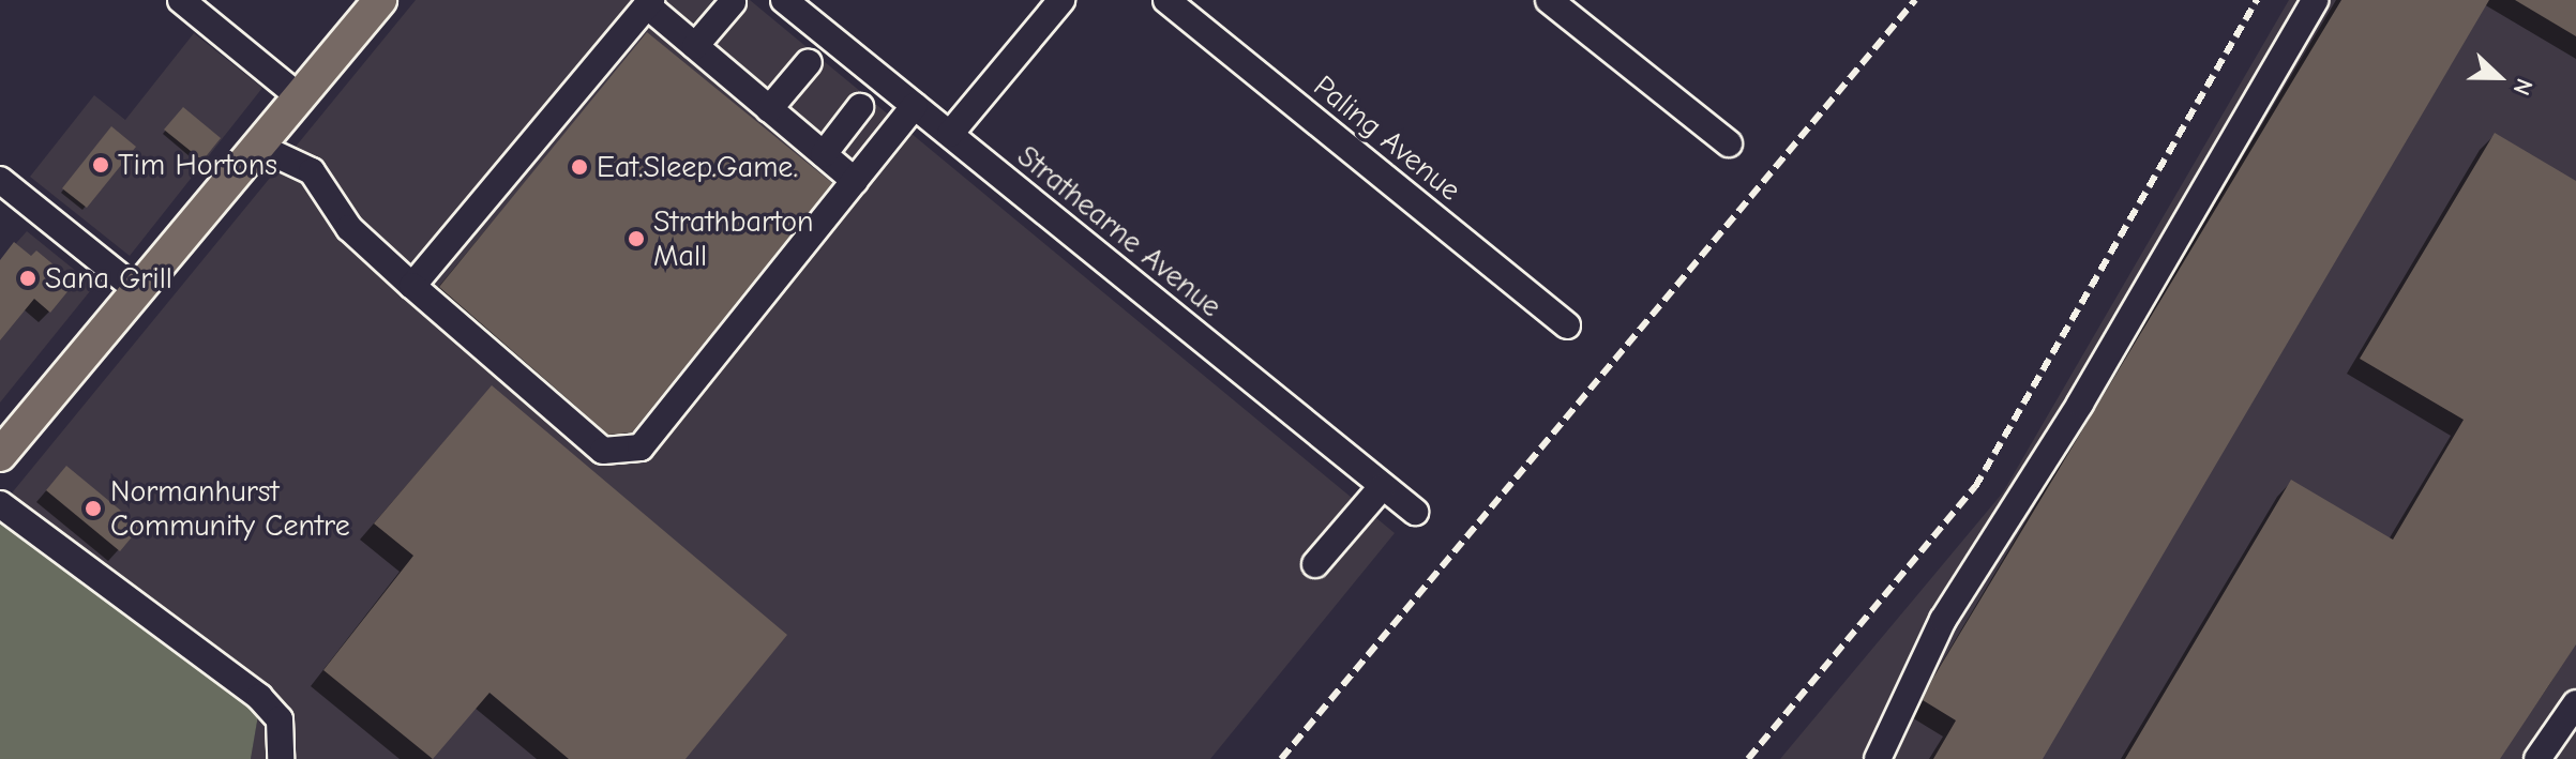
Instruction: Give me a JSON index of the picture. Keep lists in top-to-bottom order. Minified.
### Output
{"streets":{"street":["Paling Avenue","Strathearne Avenue"]},"places":["Tim Hortons","Eat.Sleep.Game.","Strathbarton Mall","Sana Grill","Normanhurst Community Centre"],"north":"right"}
